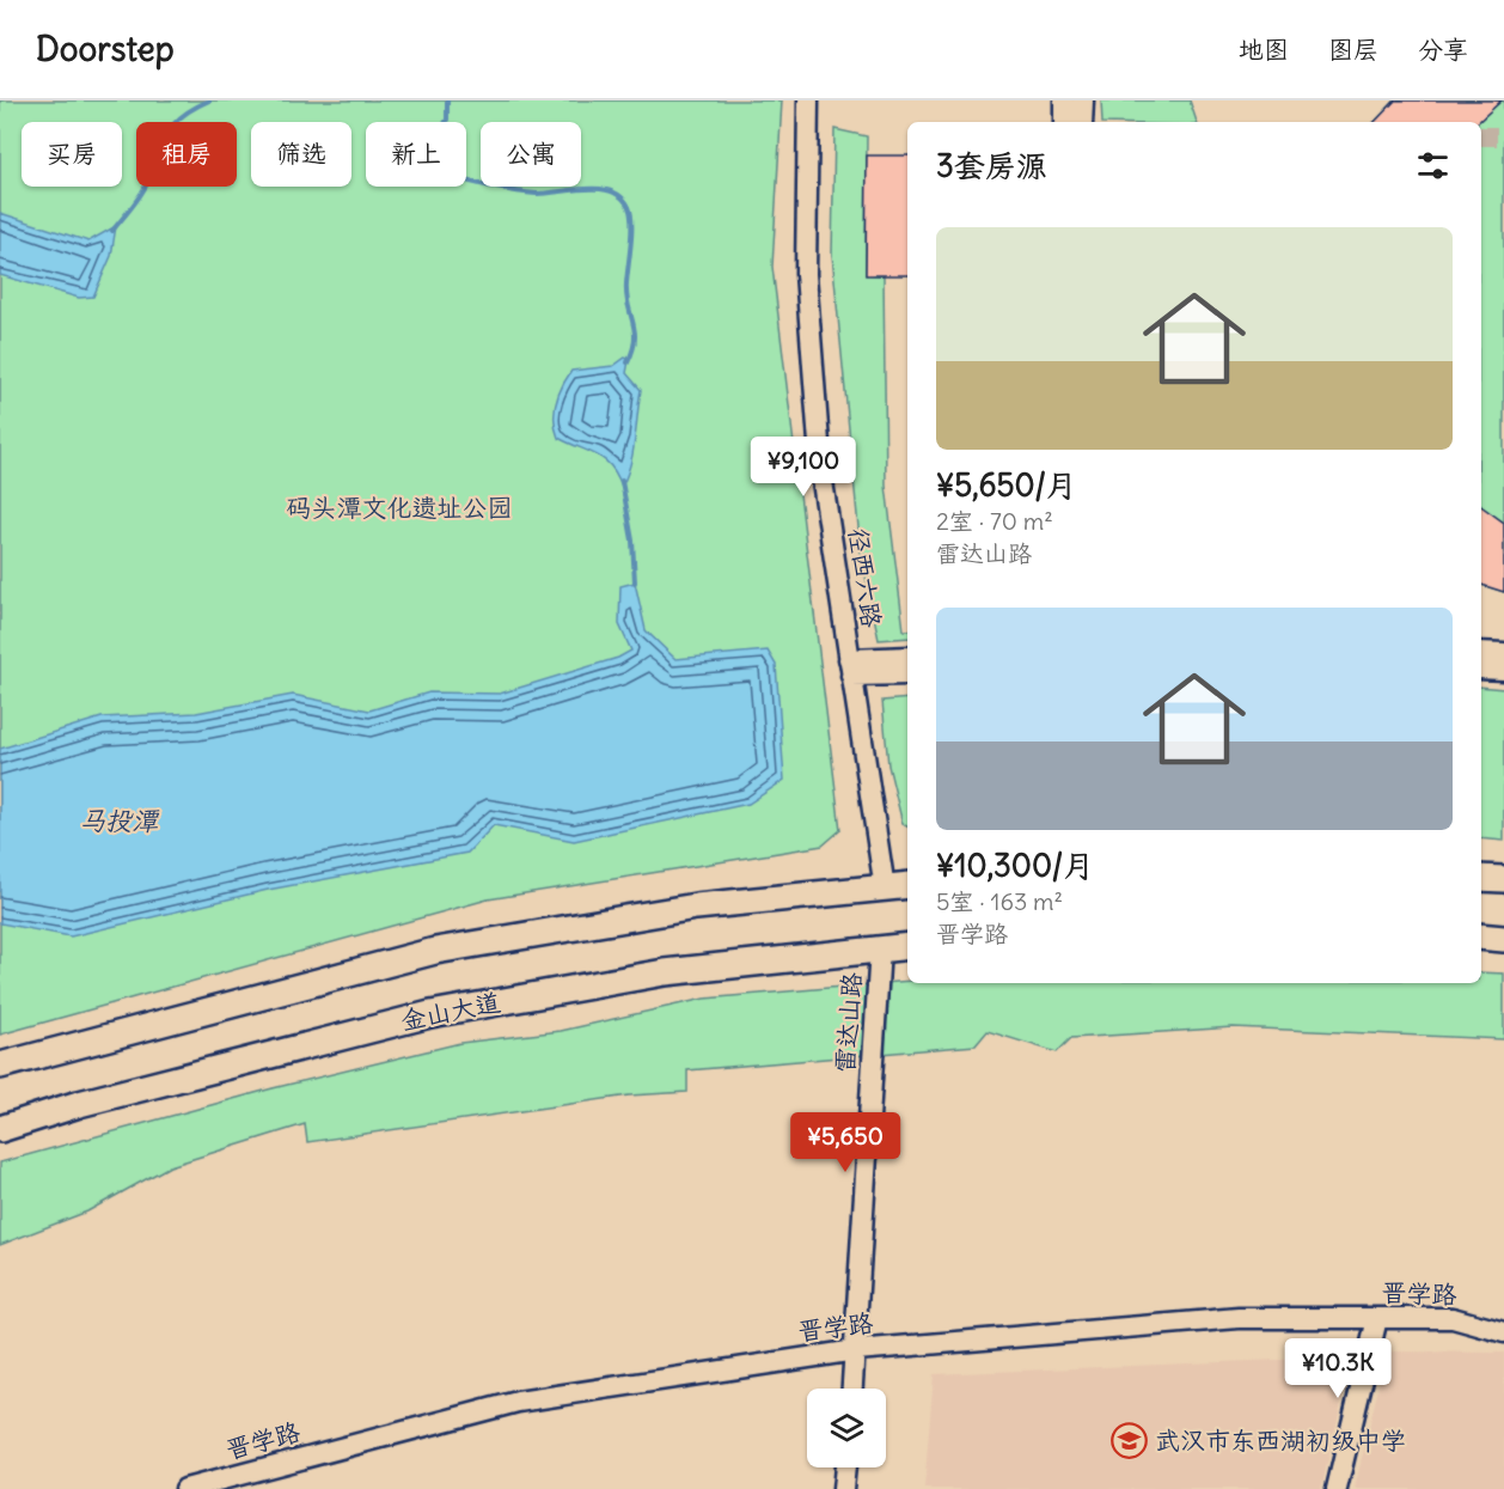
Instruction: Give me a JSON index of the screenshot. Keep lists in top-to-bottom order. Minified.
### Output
{"streets":{"main road":["金山大道"],"street":["径西六路","雷达山路","晋学路"]},"crossings":[["金山大道","雷达山路"],["雷达山路","晋学路"]],"water":["马投潭"],"parks":["码头潭文化遗址公园"],"places":{"school or university":["武汉市东西湖初级中学"]},"page":{"header":"Doorstep","nav":["地图","图层","分享"],"chip":["买房","租房","筛选","新上","公寓"],"heading":"3套房源","list":[{"name":"¥5,650/月","note":"2室 · 70 m² · 雷达山路"},{"name":"¥10,300/月","note":"5室 · 163 m² · 晋学路"}],"price":["¥9,100","¥5,650","¥10.3K"]}}
